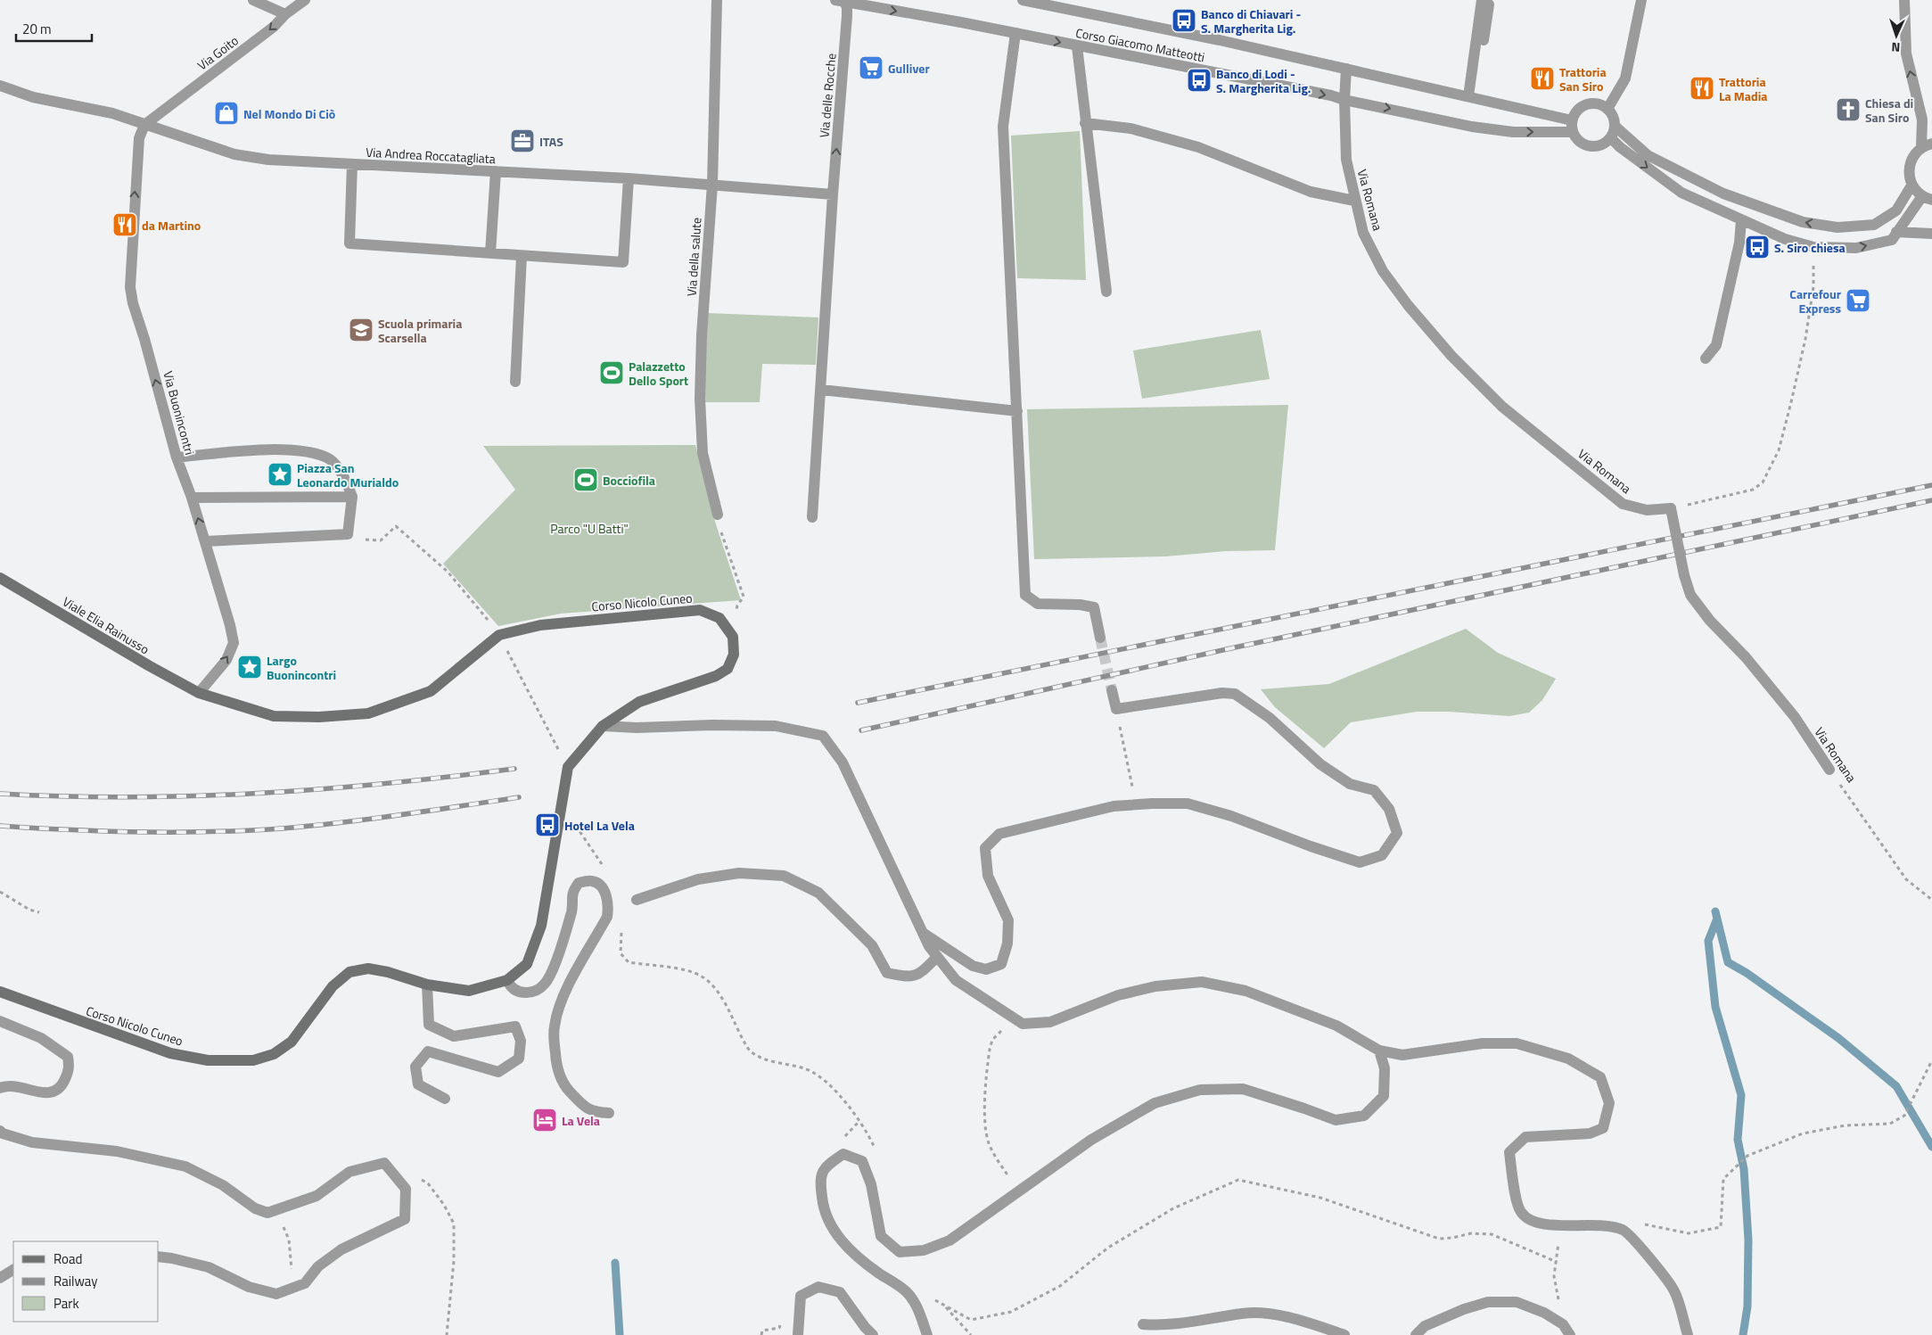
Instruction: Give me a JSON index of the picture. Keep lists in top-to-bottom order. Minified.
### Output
{"streets":{"main road":["Corso Nicolo Cuneo","Viale Elia Rainusso"],"street":["Corso Giacomo Matteotti","Via Goito","Via delle Rocche","Via Andrea Roccatagliata","Via Romana","Via della salute","Via Buonincontri"]},"crossings":[["Corso Giacomo Matteotti","Via delle Rocche"],["Corso Giacomo Matteotti","Via Romana"],["Via Goito","Via Andrea Roccatagliata"],["Via Goito","Via Buonincontri"],["Via delle Rocche","Via Andrea Roccatagliata"],["Via Andrea Roccatagliata","Via della salute"],["Via Andrea Roccatagliata","Via Buonincontri"],["Via Buonincontri","Corso Nicolo Cuneo"],["Via Buonincontri","Viale Elia Rainusso"],["Corso Nicolo Cuneo","Viale Elia Rainusso"]],"one_way":["Via Goito","Via delle Rocche","Via Buonincontri"],"parks":["Parco \"U Batti\""],"places":{"bus stop":["Banco di Chiavari - S. Margherita Lig.","Banco di Lodi - S. Margherita Lig.","S. Siro chiesa","Hotel La Vela"],"supermarket":["Gulliver","Carrefour Express"],"restaurant":["Trattoria San Siro","Trattoria La Madia","da Martino"],"church":["Chiesa di San Siro"],"shop":["Nel Mondo Di Ciò"],"office":["ITAS"],"school or university":["Scuola primaria Scarsella"],"sports":["Palazzetto Dello Sport","Bocciofila"],"place":["Piazza San Leonardo Murialdo","Largo Buonincontri"],"hotel":["La Vela"]},"legend":["Road","Railway","Park"],"scale_bar":"20 m","north":"bottom"}
